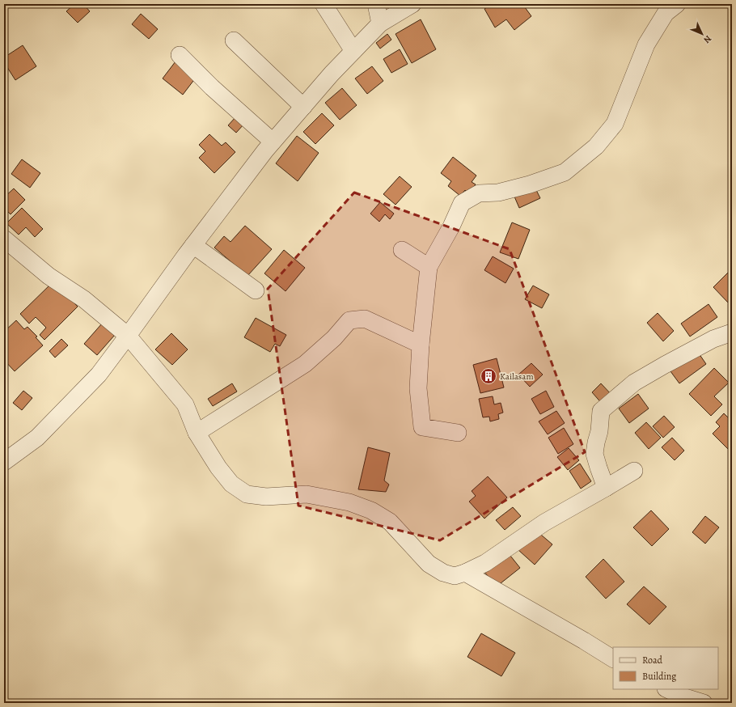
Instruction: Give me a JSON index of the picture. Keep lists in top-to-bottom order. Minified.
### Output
{"places":{"building":["Kailasam"]},"legend":["Road","Building"],"north":"bottom right"}
